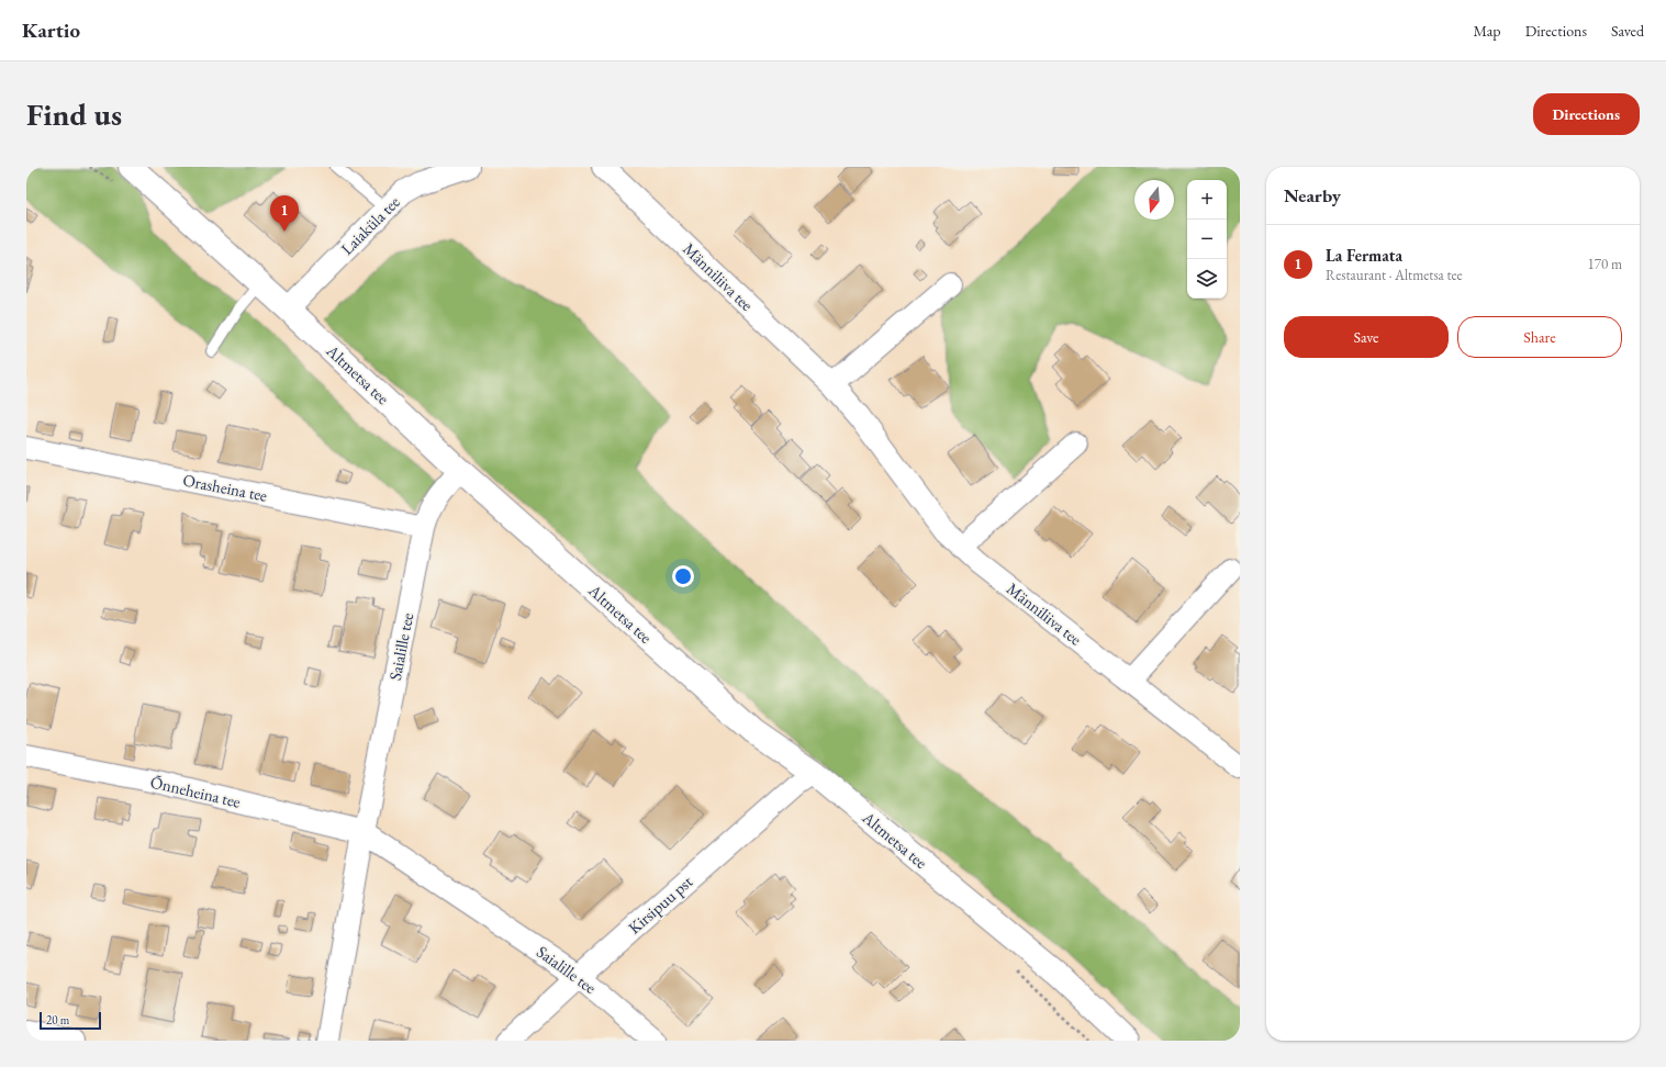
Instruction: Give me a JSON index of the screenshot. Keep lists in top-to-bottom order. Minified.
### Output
{"streets":{"street":["Laiaküla tee","Männiliiva tee","Altmetsa tee","Orasheina tee","Saialille tee","Õnneheina tee","Kirsipuu pst"]},"crossings":[["Laiaküla tee","Altmetsa tee"],["Altmetsa tee","Saialille tee"],["Altmetsa tee","Kirsipuu pst"],["Orasheina tee","Saialille tee"],["Saialille tee","Õnneheina tee"],["Saialille tee","Kirsipuu pst"]],"scale_bar":"20 m","north":"bottom","page":{"header":"Kartio","nav":["Map","Directions","Saved"],"buttons":["Directions",["Save","Share"]],"title":"Find us","heading":"Nearby","map_buttons":["+","−"],"pins":"1","list":[{"mark":"1","name":"La Fermata","note":"Restaurant · Altmetsa tee","value":"170 m"}],"scale":"20 m"}}
